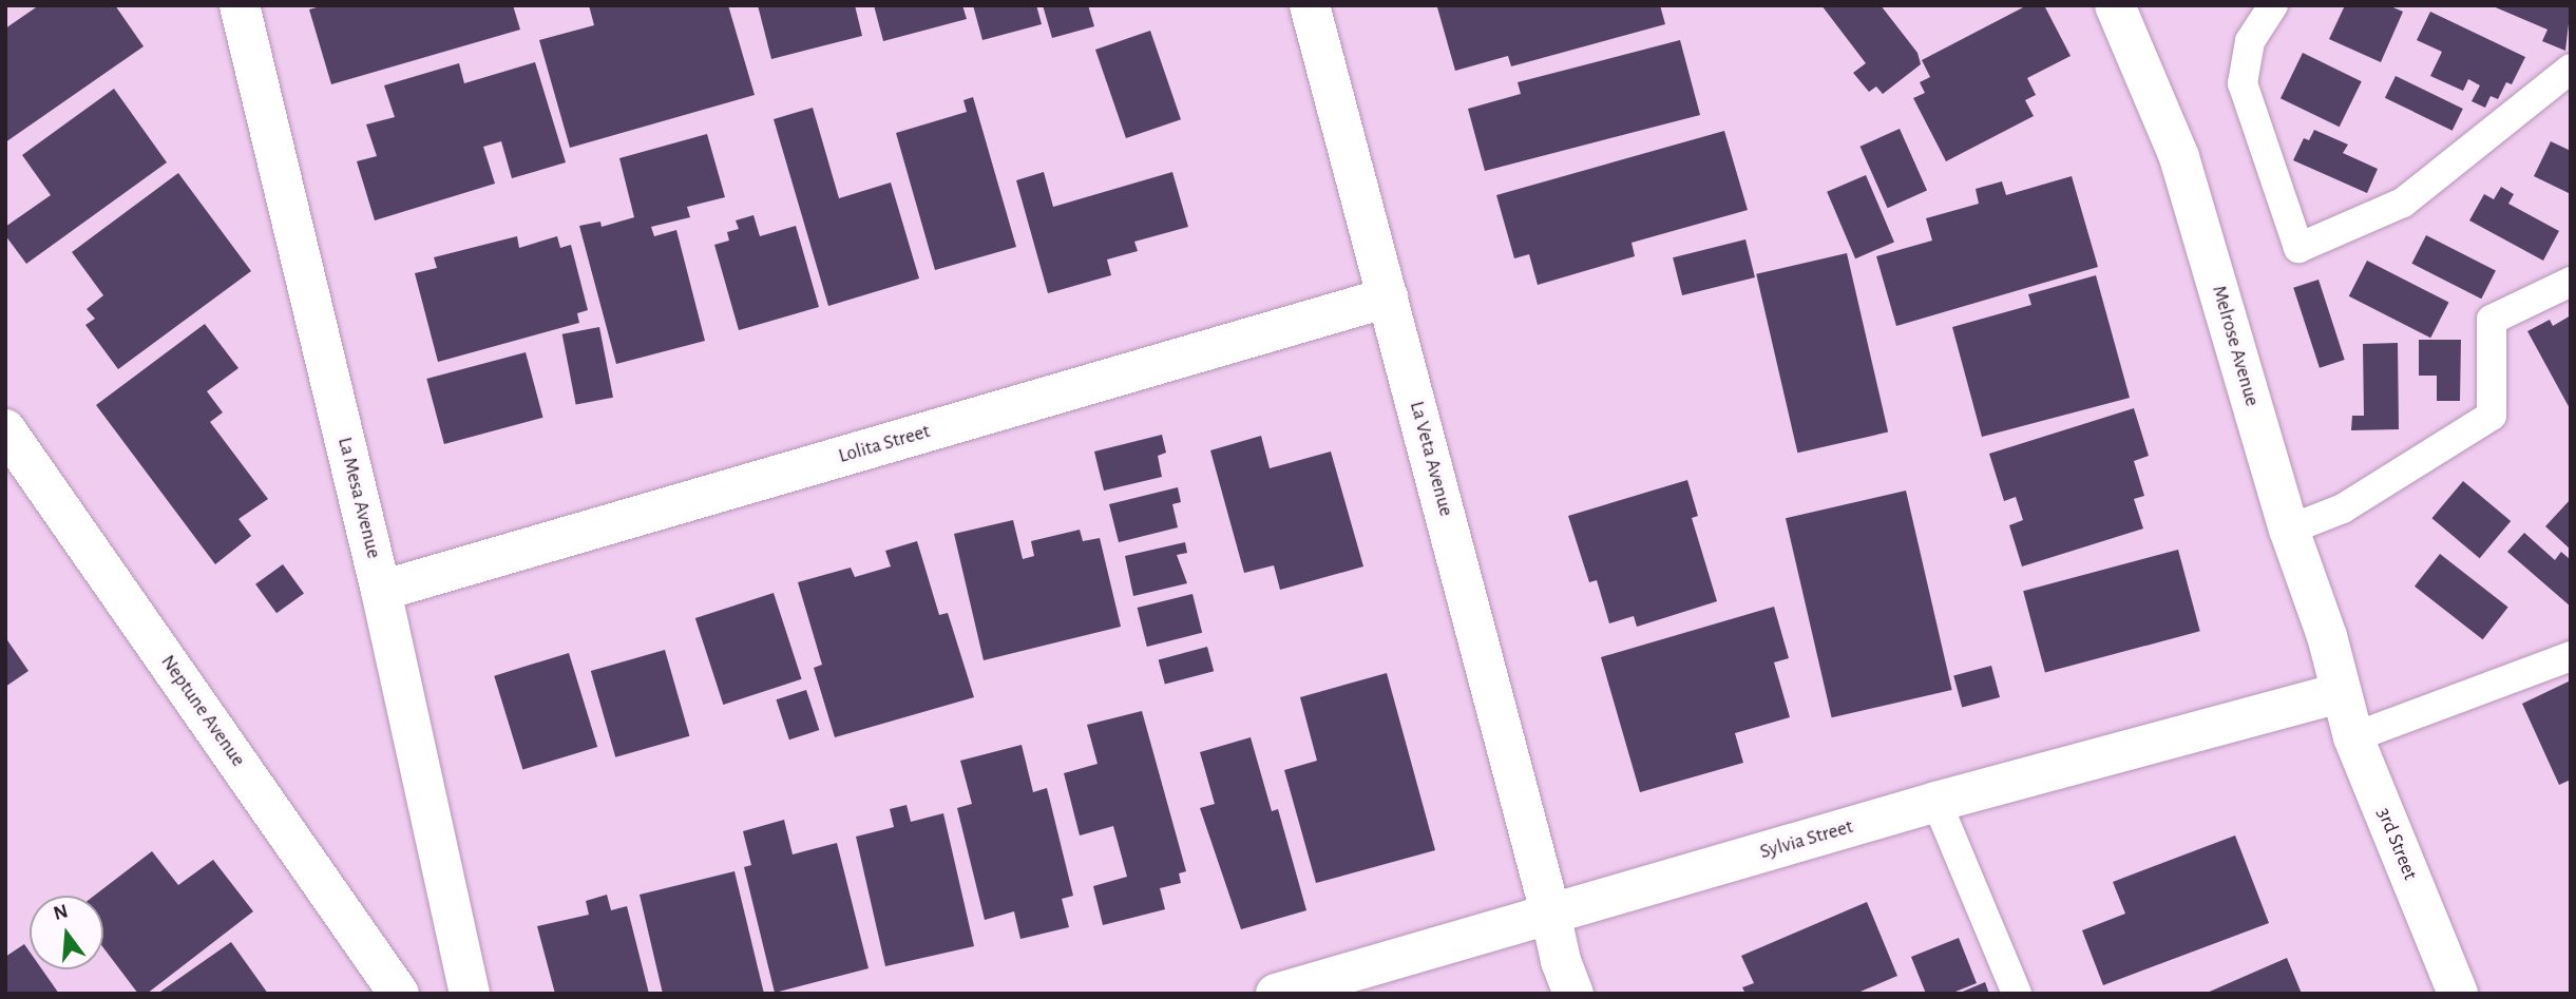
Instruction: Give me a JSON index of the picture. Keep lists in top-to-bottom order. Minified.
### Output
{"streets":{"street":["Melrose Avenue","Lolita Street","La Veta Avenue","La Mesa Avenue","Neptune Avenue","Sylvia Street","3rd Street"]},"crossings":[["Melrose Avenue","Sylvia Street"],["Melrose Avenue","3rd Street"],["Lolita Street","La Veta Avenue"],["Lolita Street","La Mesa Avenue"],["La Veta Avenue","Sylvia Street"],["Sylvia Street","3rd Street"]],"north":"top"}
